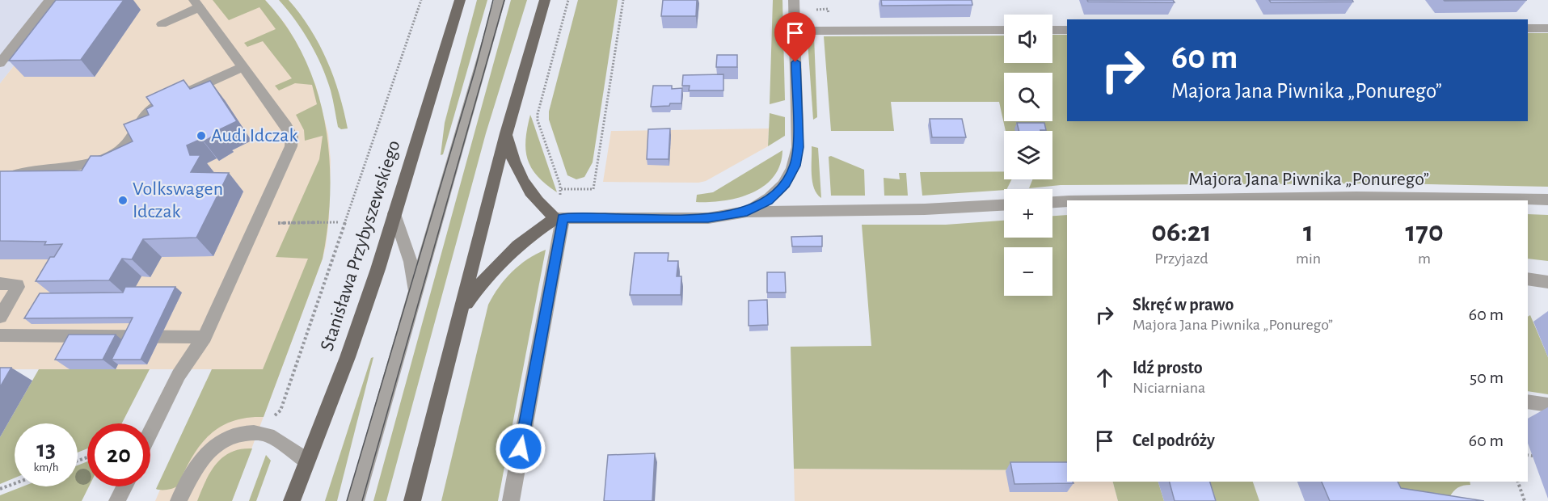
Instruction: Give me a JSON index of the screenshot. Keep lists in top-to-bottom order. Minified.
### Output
{"streets":{"main road":["Stanisława Przybyszewskiego"],"street":["Majora Jana Piwnika „Ponurego”"]},"places":["Audi Idczak","Volkswagen Idczak"],"page":{"map_buttons":["+","−"],"turn":["60 m","Majora Jana Piwnika „Ponurego”"],"eta":["06:21","Przyjazd","1","min","170","m"],"list":[{"name":"Skręć w prawo","note":"Majora Jana Piwnika „Ponurego”","value":"60 m"},{"name":"Idź prosto","note":"Niciarniana","value":"50 m"},{"name":"Cel podróży","value":"60 m"}],"speed":"13 km/h","limit":"20"}}
